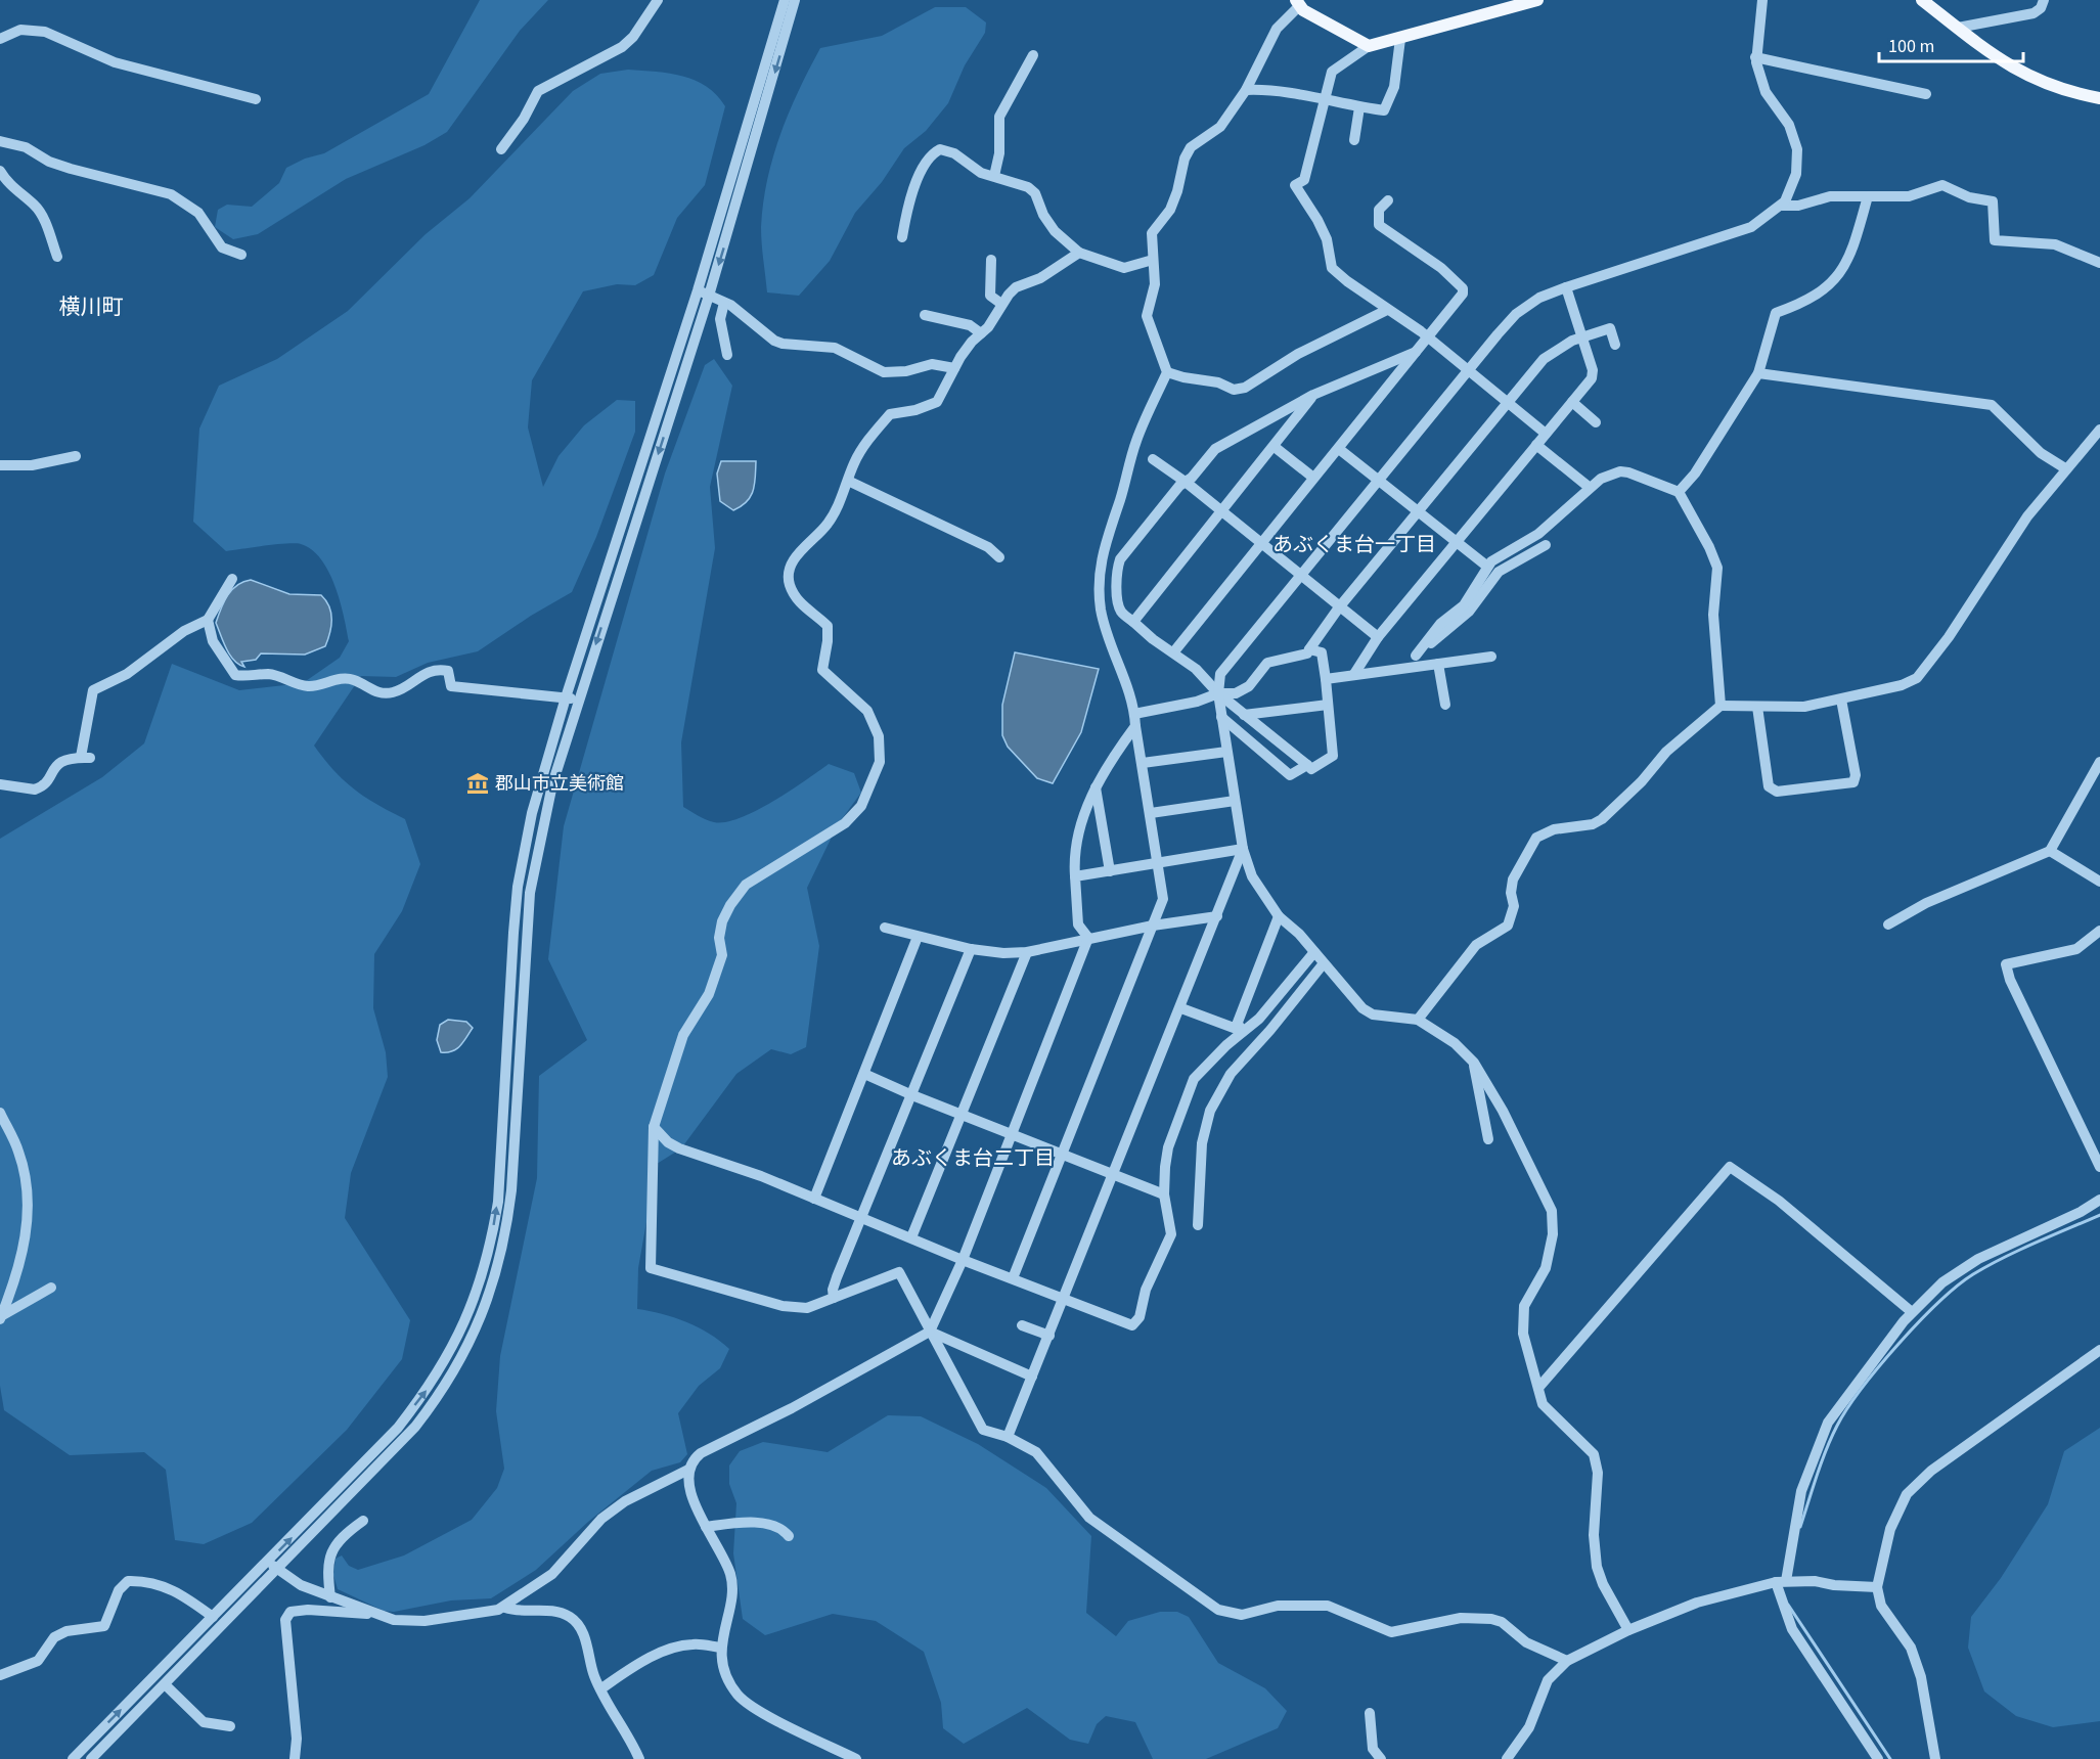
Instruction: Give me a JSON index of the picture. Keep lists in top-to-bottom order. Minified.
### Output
{"districts":["横川町","あぶくま台一丁目","あぶくま台二丁目"],"places":{"museum":["郡山市立美術館"]},"scale_bar":"100 m"}
